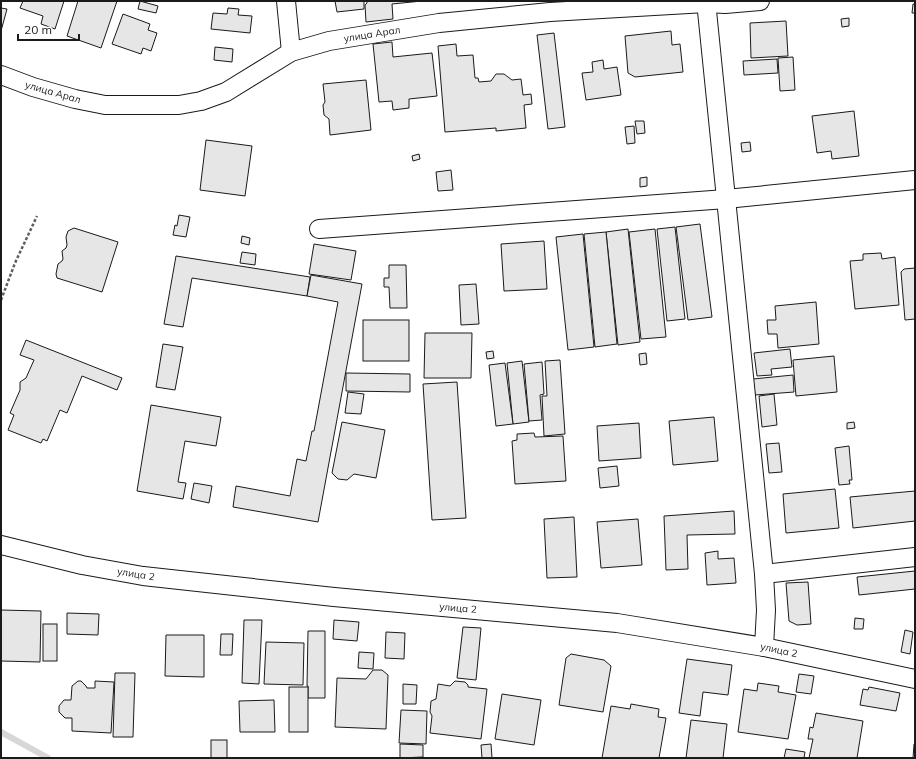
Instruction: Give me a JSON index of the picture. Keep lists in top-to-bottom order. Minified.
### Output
{"streets":{"street":["улица Арал","улица 2"]},"scale_bar":"20 m"}
